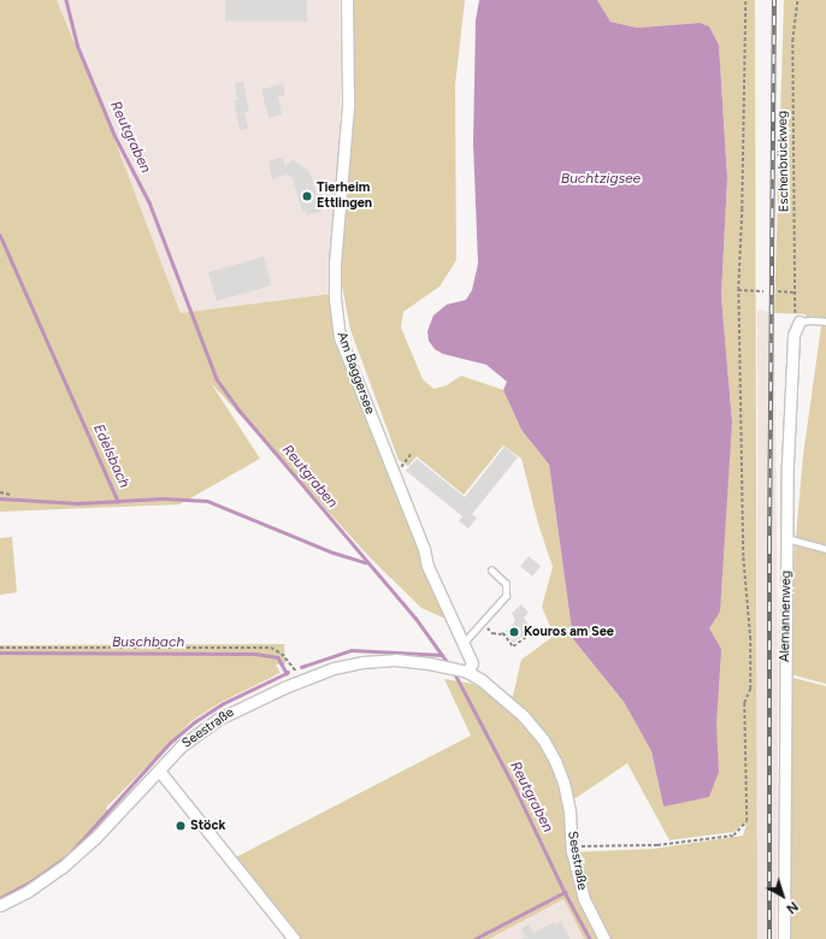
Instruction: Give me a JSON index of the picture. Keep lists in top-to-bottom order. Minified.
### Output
{"streets":{"street":["Am Baggersee","Alemannenweg","Seestraße"],"path":["Eschenbrückweg"]},"crossings":[["Eschenbrückweg","Alemannenweg"]],"water":["Reutgraben","Buchtzigsee","Edelsbach","Buschbach"],"places":["Tierheim Ettlingen","Kouros am See","Stöck"],"north":"bottom right"}
